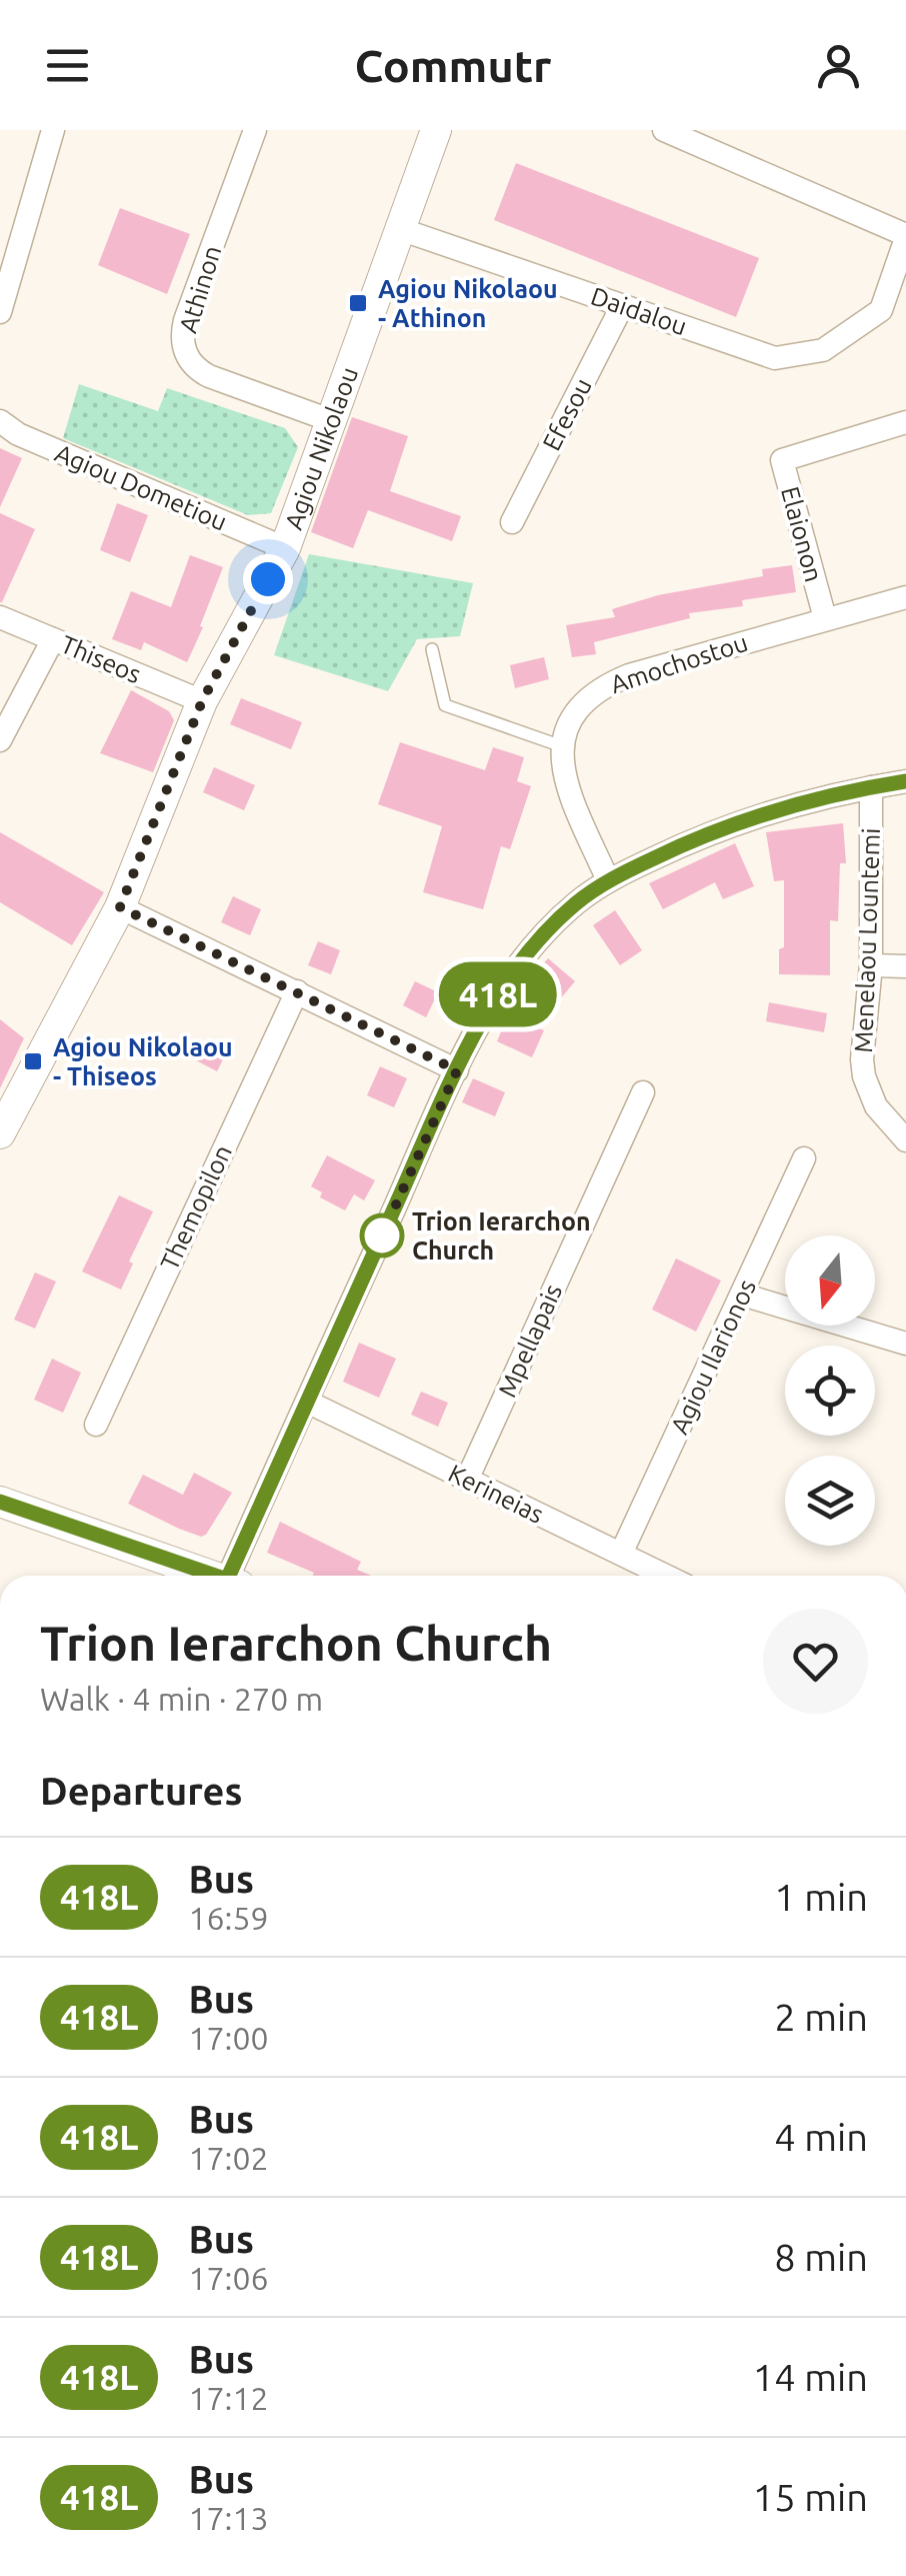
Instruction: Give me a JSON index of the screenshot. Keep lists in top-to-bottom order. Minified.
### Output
{"streets":{"street":["Athinon","Daidalou","Efesou","Agiou Nikolaou","Agiou Dometiou","Elaionon","Thiseos","Amochostou","Menelaou Lountemi","Themopilon","Mpellapais","Agiou Ilarionos","Kerineias"]},"crossings":[["Athinon","Agiou Nikolaou"],["Daidalou","Efesou"],["Daidalou","Agiou Nikolaou"],["Agiou Nikolaou","Agiou Dometiou"],["Agiou Nikolaou","Thiseos"],["Elaionon","Amochostou"],["Mpellapais","Kerineias"],["Agiou Ilarionos","Kerineias"]],"places":{"transit":["Agiou Nikolaou - Athinon","Agiou Nikolaou - Thiseos"],"other":["Trion Ierarchon Church"]},"lines":["bus line 418L"],"north":"bottom","page":{"header":"Commutr","on_map":"418L","heading":[["Trion Ierarchon Church","Walk · 4 min · 270 m"],"Departures"],"list":[{"mark":"418L","name":"Bus","note":"16:59","value":"1 min"},{"mark":"418L","name":"Bus","note":"17:00","value":"2 min"},{"mark":"418L","name":"Bus","note":"17:02","value":"4 min"},{"mark":"418L","name":"Bus","note":"17:06","value":"8 min"},{"mark":"418L","name":"Bus","note":"17:12","value":"14 min"},{"mark":"418L","name":"Bus","note":"17:13","value":"15 min"}]}}
